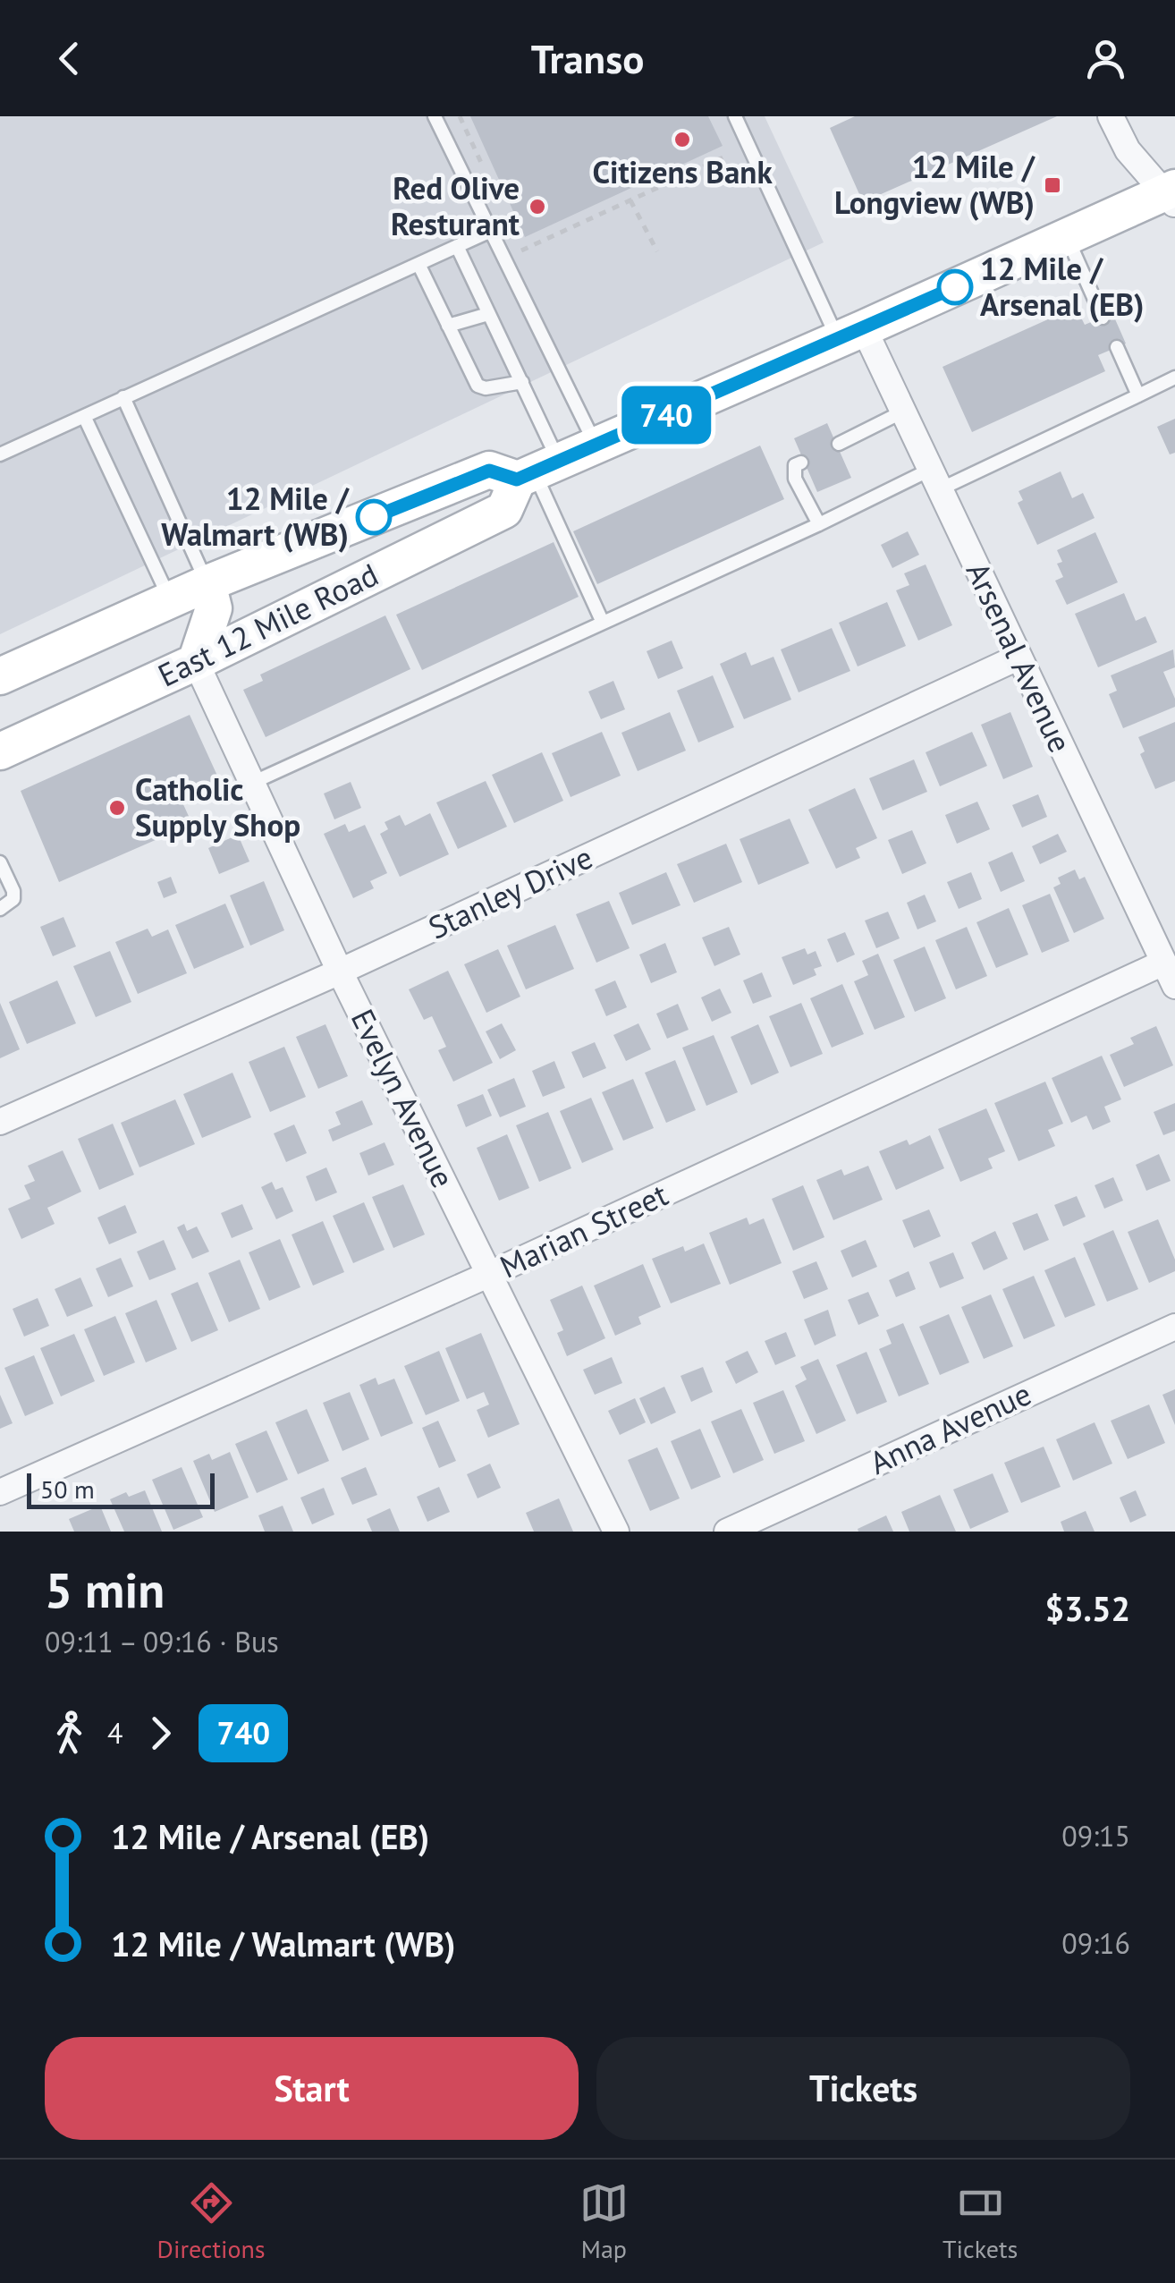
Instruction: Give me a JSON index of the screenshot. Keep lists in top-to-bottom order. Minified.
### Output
{"streets":{"main road":["East 12 Mile Road"],"street":["Arsenal Avenue","Stanley Drive","Evelyn Avenue","Marian Street","Anna Avenue"]},"crossings":[["East 12 Mile Road","Arsenal Avenue"],["East 12 Mile Road","Evelyn Avenue"],["Arsenal Avenue","Stanley Drive"],["Arsenal Avenue","Marian Street"],["Stanley Drive","Evelyn Avenue"],["Evelyn Avenue","Marian Street"]],"places":{"other":["Citizens Bank","Red Olive Resturant","12 Mile / Arsenal (EB)","12 Mile / Walmart (WB)","Catholic Supply Shop"],"transit":["12 Mile / Longview (WB)"]},"lines":["bus line 740"],"scale_bar":"50 m","page":{"header":"Transo","on_map":"740","scale":"50 m","heading":["5 min","09:11 – 09:16 · Bus","$3.52"],"legs":["4","740"],"list":[{"name":"12 Mile / Arsenal (EB)","value":"09:15"},{"name":"12 Mile / Walmart (WB)","value":"09:16"}],"buttons":["Start","Tickets"],"tabs":["Directions","Map","Tickets"]}}
